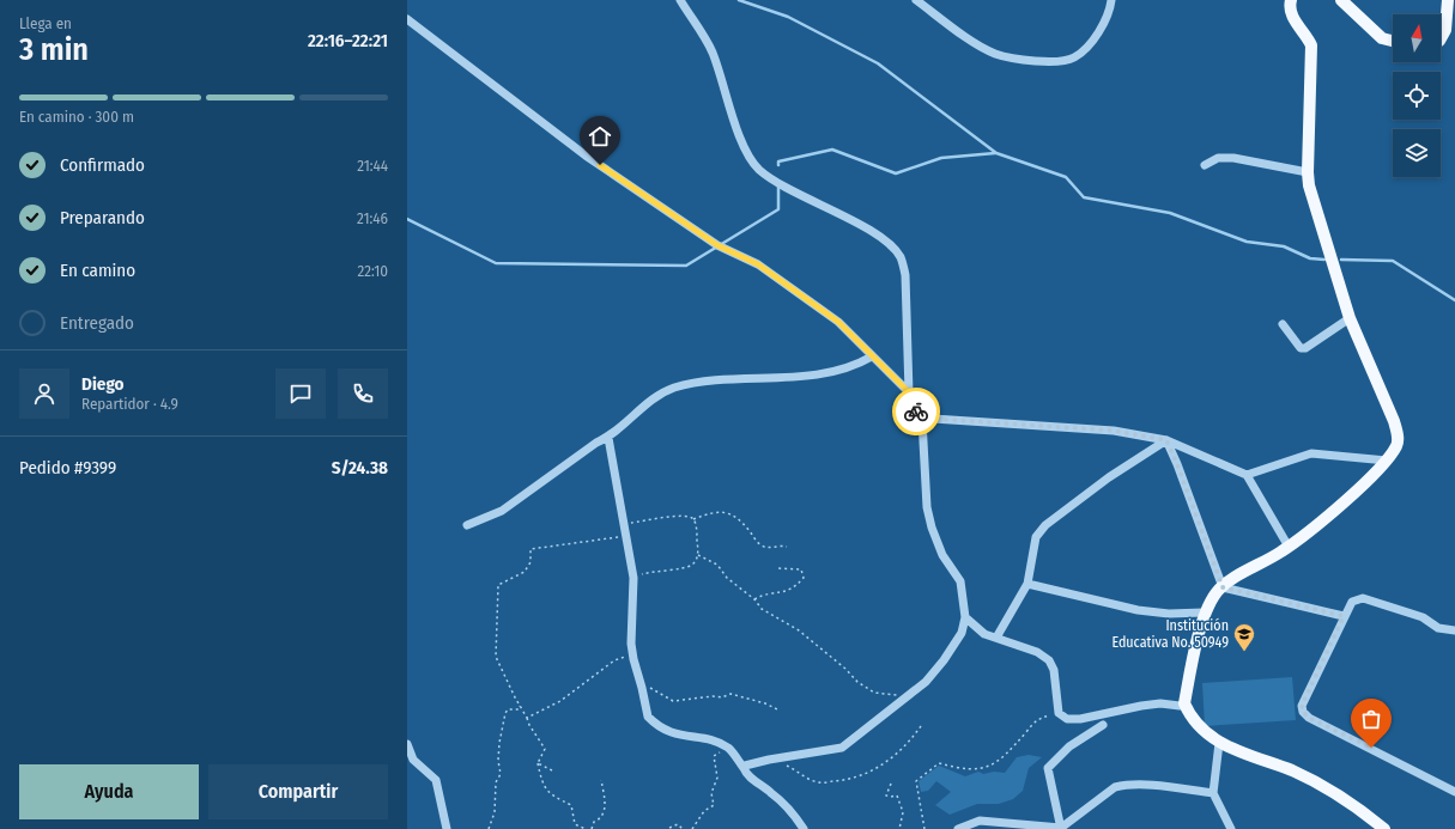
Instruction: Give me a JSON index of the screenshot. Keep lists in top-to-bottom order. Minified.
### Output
{"places":{"school or university":["Institución Educativa No. 50949"]},"north":"top","page":{"heading":["3 min","Llega en","22:16–22:21"],"panel":["Diego","Repartidor · 4.9","Pedido #9399","S/24.38"],"bar":"En camino · 300 m","list":[["Confirmado","21:44"],["Preparando","21:46"],["En camino","22:10"],"Entregado"],"buttons":["Ayuda","Compartir"]}}
